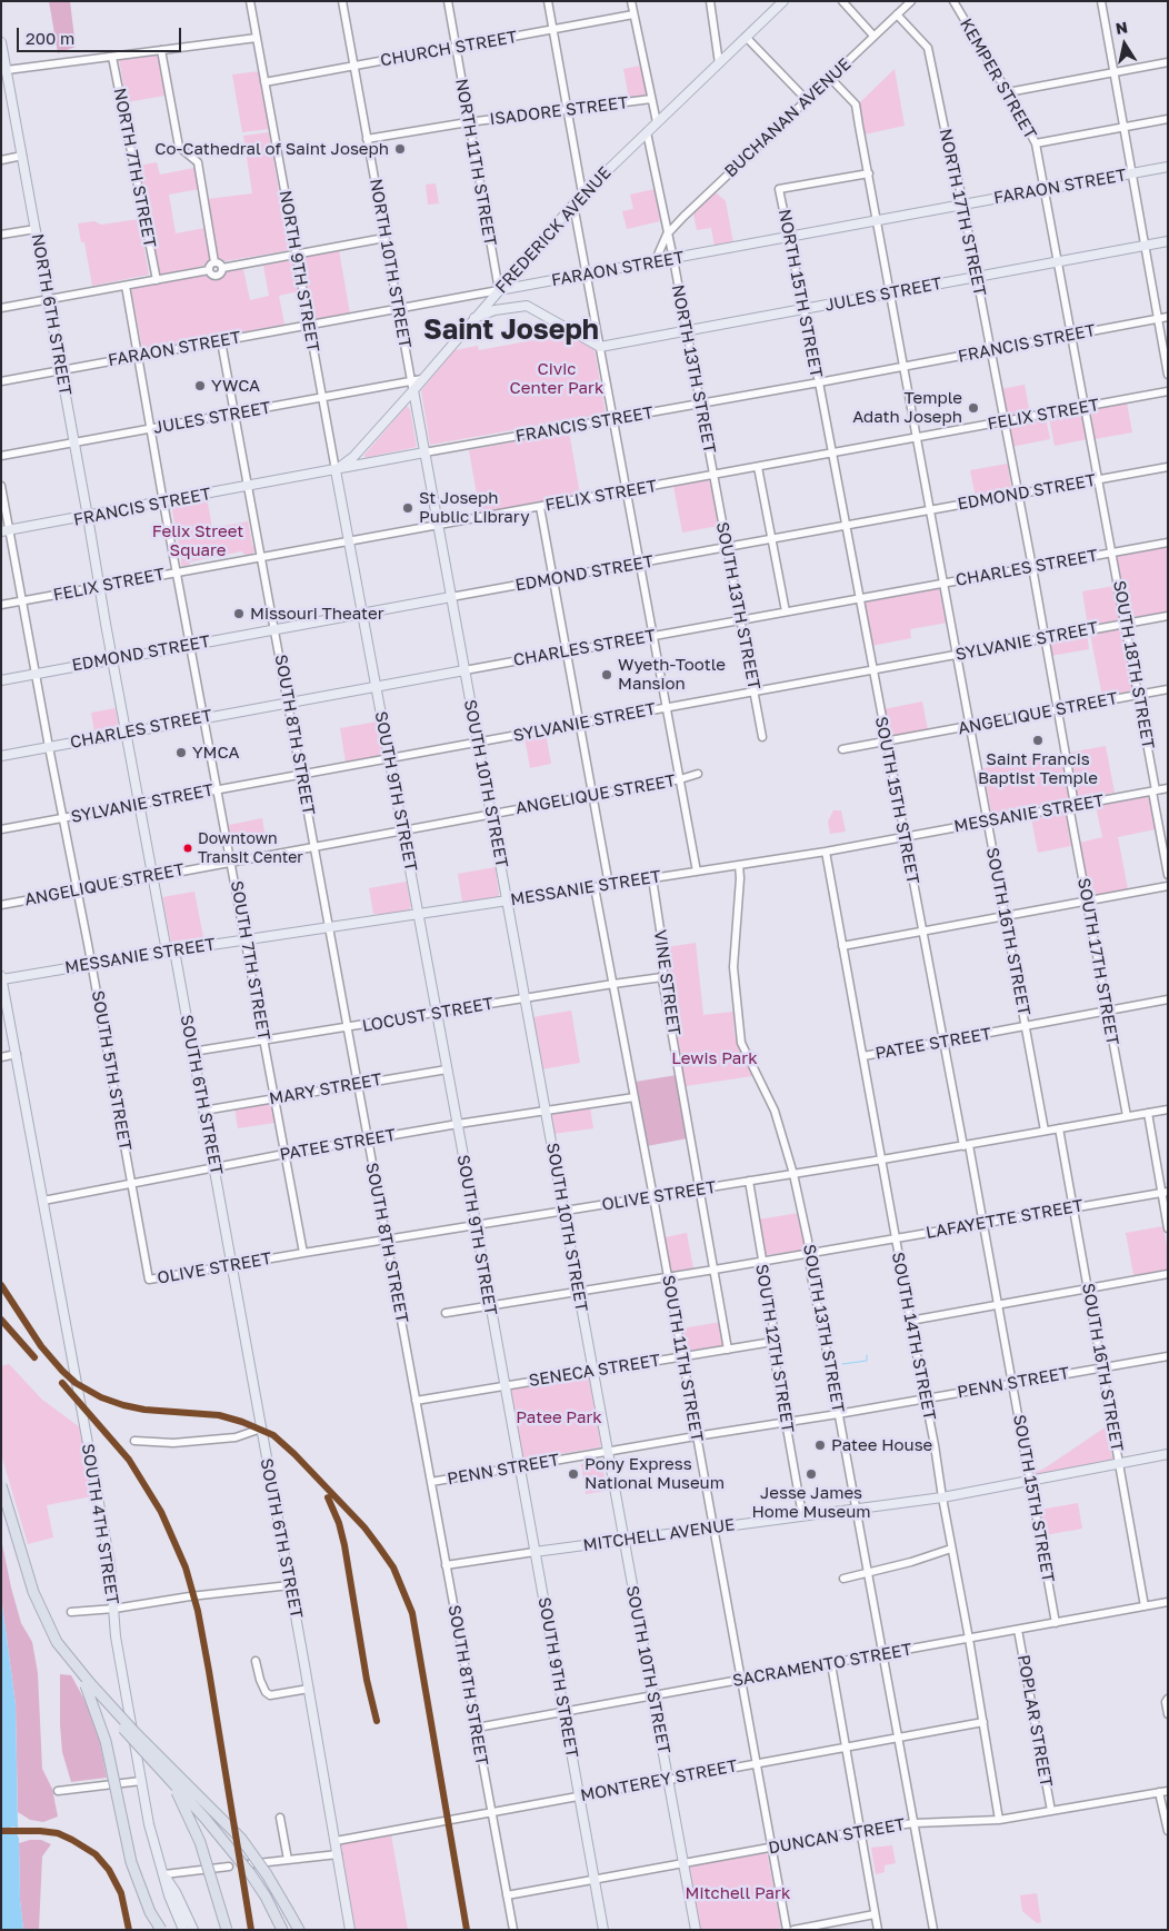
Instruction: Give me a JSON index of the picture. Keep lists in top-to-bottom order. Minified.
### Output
{"streets":{"main road":["FARAON STREET","FREDERICK AVENUE","NORTH 10TH STREET","NORTH 9TH STREET","JULES STREET","NORTH 6TH STREET","FRANCIS STREET","EDMOND STREET","CHARLES STREET","SOUTH 10TH STREET","SOUTH 9TH STREET","MESSANIE STREET","SOUTH 6TH STREET","SOUTH 4TH STREET","MITCHELL AVENUE"],"street":["CHURCH STREET","KEMPER STREET","ISADORE STREET","BUCHANAN AVENUE","NORTH 11TH STREET","NORTH 7TH STREET","NORTH 17TH STREET","NORTH 15TH STREET","NORTH 13TH STREET","FELIX STREET","SOUTH 13TH STREET","SYLVANIE STREET","SOUTH 18TH STREET","ANGELIQUE STREET","SOUTH 8TH STREET","SOUTH 15TH STREET","SOUTH 16TH STREET","SOUTH 7TH STREET","SOUTH 17TH STREET","VINE STREET","LOCUST STREET","PATEE STREET","SOUTH 5TH STREET","MARY STREET","OLIVE STREET","LAFAYETTE STREET","SOUTH 14TH STREET","SOUTH 12TH STREET","SOUTH 11TH STREET","SENECA STREET","PENN STREET","SACRAMENTO STREET","POPLAR STREET","MONTEREY STREET","DUNCAN STREET"]},"crossings":[["CHURCH STREET","NORTH 11TH STREET"],["CHURCH STREET","NORTH 10TH STREET"],["CHURCH STREET","NORTH 9TH STREET"],["KEMPER STREET","FARAON STREET"],["KEMPER STREET","JULES STREET"],["KEMPER STREET","FRANCIS STREET"],["KEMPER STREET","SOUTH 18TH STREET"],["ISADORE STREET","NORTH 11TH STREET"],["ISADORE STREET","NORTH 10TH STREET"],["BUCHANAN AVENUE","NORTH 17TH STREET"],["BUCHANAN AVENUE","NORTH 13TH STREET"],["BUCHANAN AVENUE","SOUTH 16TH STREET"],["NORTH 11TH STREET","FARAON STREET"],["NORTH 11TH STREET","FREDERICK AVENUE"],["FARAON STREET","NORTH 17TH STREET"],["FARAON STREET","FREDERICK AVENUE"],["FARAON STREET","NORTH 10TH STREET"],["FARAON STREET","NORTH 9TH STREET"],["FARAON STREET","NORTH 15TH STREET"],["FARAON STREET","NORTH 6TH STREET"],["FARAON STREET","NORTH 13TH STREET"],["FARAON STREET","SOUTH 8TH STREET"],["FARAON STREET","SOUTH 16TH STREET"],["NORTH 17TH STREET","JULES STREET"],["NORTH 17TH STREET","FRANCIS STREET"],["NORTH 17TH STREET","FELIX STREET"],["NORTH 17TH STREET","SOUTH 17TH STREET"],["FREDERICK AVENUE","NORTH 10TH STREET"],["FREDERICK AVENUE","NORTH 9TH STREET"],["FREDERICK AVENUE","JULES STREET"],["FREDERICK AVENUE","FRANCIS STREET"],["FREDERICK AVENUE","NORTH 13TH STREET"],["NORTH 10TH STREET","JULES STREET"],["NORTH 10TH STREET","FRANCIS STREET"],["NORTH 10TH STREET","FELIX STREET"],["NORTH 10TH STREET","SOUTH 10TH STREET"],["NORTH 9TH STREET","JULES STREET"],["NORTH 9TH STREET","FRANCIS STREET"],["NORTH 9TH STREET","FELIX STREET"],["NORTH 9TH STREET","SOUTH 9TH STREET"],["NORTH 15TH STREET","JULES STREET"],["NORTH 15TH STREET","FRANCIS STREET"],["NORTH 15TH STREET","FELIX STREET"],["NORTH 15TH STREET","SOUTH 15TH STREET"],["NORTH 15TH STREET","SOUTH 16TH STREET"],["JULES STREET","NORTH 6TH STREET"],["JULES STREET","NORTH 13TH STREET"],["JULES STREET","SOUTH 8TH STREET"],["JULES STREET","SOUTH 16TH STREET"],["NORTH 6TH STREET","FRANCIS STREET"],["NORTH 6TH STREET","FELIX STREET"],["NORTH 6TH STREET","SOUTH 6TH STREET"],["FRANCIS STREET","NORTH 13TH STREET"],["FRANCIS STREET","SOUTH 18TH STREET"],["FRANCIS STREET","SOUTH 8TH STREET"],["FRANCIS STREET","SOUTH 16TH STREET"],["FRANCIS STREET","SOUTH 5TH STREET"],["NORTH 13TH STREET","FELIX STREET"],["NORTH 13TH STREET","SOUTH 13TH STREET"],["FELIX STREET","SOUTH 13TH STREET"],["FELIX STREET","SOUTH 18TH STREET"],["FELIX STREET","SOUTH 8TH STREET"],["FELIX STREET","SOUTH 10TH STREET"],["FELIX STREET","SOUTH 9TH STREET"],["FELIX STREET","SOUTH 15TH STREET"],["FELIX STREET","SOUTH 16TH STREET"],["FELIX STREET","SOUTH 7TH STREET"],["FELIX STREET","SOUTH 17TH STREET"],["FELIX STREET","SOUTH 5TH STREET"],["FELIX STREET","SOUTH 6TH STREET"],["EDMOND STREET","SOUTH 13TH STREET"],["EDMOND STREET","SOUTH 18TH STREET"],["EDMOND STREET","SOUTH 8TH STREET"],["EDMOND STREET","SOUTH 10TH STREET"],["EDMOND STREET","SOUTH 9TH STREET"],["EDMOND STREET","SOUTH 15TH STREET"],["EDMOND STREET","SOUTH 16TH STREET"],["EDMOND STREET","SOUTH 7TH STREET"],["EDMOND STREET","SOUTH 17TH STREET"],["EDMOND STREET","SOUTH 5TH STREET"],["EDMOND STREET","SOUTH 6TH STREET"],["CHARLES STREET","SOUTH 13TH STREET"],["CHARLES STREET","SOUTH 18TH STREET"],["CHARLES STREET","SOUTH 8TH STREET"],["CHARLES STREET","SOUTH 10TH STREET"],["CHARLES STREET","SOUTH 9TH STREET"],["CHARLES STREET","SOUTH 15TH STREET"],["CHARLES STREET","SOUTH 16TH STREET"],["CHARLES STREET","SOUTH 7TH STREET"],["CHARLES STREET","SOUTH 17TH STREET"],["CHARLES STREET","SOUTH 5TH STREET"],["CHARLES STREET","SOUTH 6TH STREET"],["SOUTH 13TH STREET","SYLVANIE STREET"],["SOUTH 13TH STREET","MESSANIE STREET"],["SOUTH 13TH STREET","OLIVE STREET"],["SOUTH 13TH STREET","LAFAYETTE STREET"],["SOUTH 13TH STREET","PENN STREET"],["SOUTH 13TH STREET","MITCHELL AVENUE"],["SOUTH 13TH STREET","SACRAMENTO STREET"],["SOUTH 13TH STREET","MONTEREY STREET"],["SOUTH 13TH STREET","DUNCAN STREET"],["SYLVANIE STREET","SOUTH 18TH STREET"],["SYLVANIE STREET","SOUTH 8TH STREET"],["SYLVANIE STREET","SOUTH 10TH STREET"],["SYLVANIE STREET","SOUTH 9TH STREET"],["SYLVANIE STREET","SOUTH 15TH STREET"],["SYLVANIE STREET","SOUTH 16TH STREET"],["SYLVANIE STREET","SOUTH 7TH STREET"],["SYLVANIE STREET","SOUTH 17TH STREET"],["SYLVANIE STREET","SOUTH 5TH STREET"],["SYLVANIE STREET","SOUTH 6TH STREET"],["SOUTH 18TH STREET","ANGELIQUE STREET"],["SOUTH 18TH STREET","MESSANIE STREET"],["ANGELIQUE STREET","SOUTH 8TH STREET"],["ANGELIQUE STREET","SOUTH 10TH STREET"],["ANGELIQUE STREET","SOUTH 9TH STREET"],["ANGELIQUE STREET","SOUTH 15TH STREET"],["ANGELIQUE STREET","SOUTH 16TH STREET"],["ANGELIQUE STREET","SOUTH 7TH STREET"],["ANGELIQUE STREET","SOUTH 17TH STREET"],["ANGELIQUE STREET","SOUTH 5TH STREET"],["ANGELIQUE STREET","SOUTH 6TH STREET"],["SOUTH 8TH STREET","MESSANIE STREET"],["SOUTH 8TH STREET","LOCUST STREET"],["SOUTH 8TH STREET","PATEE STREET"],["SOUTH 8TH STREET","MARY STREET"],["SOUTH 8TH STREET","OLIVE STREET"],["SOUTH 8TH STREET","SENECA STREET"],["SOUTH 8TH STREET","PENN STREET"],["SOUTH 8TH STREET","MITCHELL AVENUE"],["SOUTH 8TH STREET","SACRAMENTO STREET"],["SOUTH 8TH STREET","MONTEREY STREET"],["SOUTH 8TH STREET","DUNCAN STREET"],["SOUTH 10TH STREET","MESSANIE STREET"],["SOUTH 10TH STREET","LOCUST STREET"],["SOUTH 10TH STREET","PATEE STREET"],["SOUTH 10TH STREET","OLIVE STREET"],["SOUTH 10TH STREET","LAFAYETTE STREET"],["SOUTH 10TH STREET","SENECA STREET"],["SOUTH 10TH STREET","PENN STREET"],["SOUTH 10TH STREET","MITCHELL AVENUE"],["SOUTH 10TH STREET","SACRAMENTO STREET"],["SOUTH 10TH STREET","MONTEREY STREET"],["SOUTH 10TH STREET","DUNCAN STREET"],["SOUTH 9TH STREET","MESSANIE STREET"],["SOUTH 9TH STREET","LOCUST STREET"],["SOUTH 9TH STREET","PATEE STREET"],["SOUTH 9TH STREET","MARY STREET"],["SOUTH 9TH STREET","OLIVE STREET"],["SOUTH 9TH STREET","LAFAYETTE STREET"],["SOUTH 9TH STREET","SENECA STREET"],["SOUTH 9TH STREET","PENN STREET"],["SOUTH 9TH STREET","MITCHELL AVENUE"],["SOUTH 9TH STREET","SACRAMENTO STREET"],["SOUTH 9TH STREET","MONTEREY STREET"],["SOUTH 9TH STREET","DUNCAN STREET"],["SOUTH 15TH STREET","MESSANIE STREET"],["SOUTH 15TH STREET","PATEE STREET"],["SOUTH 15TH STREET","OLIVE STREET"],["SOUTH 15TH STREET","LAFAYETTE STREET"],["SOUTH 15TH STREET","PENN STREET"],["SOUTH 15TH STREET","MITCHELL AVENUE"],["SOUTH 15TH STREET","SACRAMENTO STREET"],["MESSANIE STREET","SOUTH 16TH STREET"],["MESSANIE STREET","SOUTH 7TH STREET"],["MESSANIE STREET","SOUTH 17TH STREET"],["MESSANIE STREET","VINE STREET"],["MESSANIE STREET","SOUTH 5TH STREET"],["MESSANIE STREET","SOUTH 6TH STREET"],["MESSANIE STREET","SOUTH 14TH STREET"],["MESSANIE STREET","SOUTH 11TH STREET"],["MESSANIE STREET","SOUTH 4TH STREET"],["SOUTH 16TH STREET","PATEE STREET"],["SOUTH 16TH STREET","OLIVE STREET"],["SOUTH 16TH STREET","LAFAYETTE STREET"],["SOUTH 16TH STREET","PENN STREET"],["SOUTH 16TH STREET","MITCHELL AVENUE"],["SOUTH 16TH STREET","SACRAMENTO STREET"],["SOUTH 7TH STREET","LOCUST STREET"],["SOUTH 7TH STREET","PATEE STREET"],["SOUTH 7TH STREET","MARY STREET"],["SOUTH 7TH STREET","OLIVE STREET"],["SOUTH 17TH STREET","PATEE STREET"],["SOUTH 17TH STREET","OLIVE STREET"],["VINE STREET","LOCUST STREET"],["VINE STREET","OLIVE STREET"],["VINE STREET","LAFAYETTE STREET"],["VINE STREET","SENECA STREET"],["LOCUST STREET","SOUTH 6TH STREET"],["LOCUST STREET","SOUTH 11TH STREET"],["PATEE STREET","SOUTH 5TH STREET"],["PATEE STREET","SOUTH 6TH STREET"],["PATEE STREET","SOUTH 14TH STREET"],["PATEE STREET","SOUTH 11TH STREET"],["PATEE STREET","SOUTH 4TH STREET"],["SOUTH 5TH STREET","OLIVE STREET"],["MARY STREET","SOUTH 6TH STREET"],["SOUTH 6TH STREET","OLIVE STREET"],["SOUTH 6TH STREET","MONTEREY STREET"],["OLIVE STREET","SOUTH 14TH STREET"],["OLIVE STREET","SOUTH 12TH STREET"],["OLIVE STREET","SOUTH 11TH STREET"],["LAFAYETTE STREET","SOUTH 14TH STREET"],["LAFAYETTE STREET","SOUTH 12TH STREET"],["LAFAYETTE STREET","SOUTH 11TH STREET"],["SOUTH 14TH STREET","PENN STREET"],["SOUTH 14TH STREET","MITCHELL AVENUE"],["SOUTH 14TH STREET","SACRAMENTO STREET"],["SOUTH 14TH STREET","MONTEREY STREET"],["SOUTH 14TH STREET","DUNCAN STREET"],["SOUTH 12TH STREET","SENECA STREET"],["SOUTH 12TH STREET","PENN STREET"],["SOUTH 12TH STREET","MITCHELL AVENUE"],["SOUTH 11TH STREET","SENECA STREET"],["SOUTH 11TH STREET","PENN STREET"],["SOUTH 11TH STREET","MITCHELL AVENUE"],["SOUTH 11TH STREET","SACRAMENTO STREET"],["SOUTH 11TH STREET","MONTEREY STREET"],["SOUTH 11TH STREET","DUNCAN STREET"],["SACRAMENTO STREET","POPLAR STREET"],["POPLAR STREET","DUNCAN STREET"]],"districts":["Saint Joseph"],"parks":["Civic Center Park","Felix Street Square","Lewis Park","Patee Park","Mitchell Park"],"places":["Co-Cathedral of Saint Joseph","YWCA","Temple Adath Joseph","St Joseph Public Library","Missouri Theater","Wyeth-Tootle Mansion","Saint Francis Baptist Temple","YMCA","Downtown Transit Center","Patee House","Pony Express National Museum","Jesse James Home Museum"],"scale_bar":"200 m","north":"top"}
